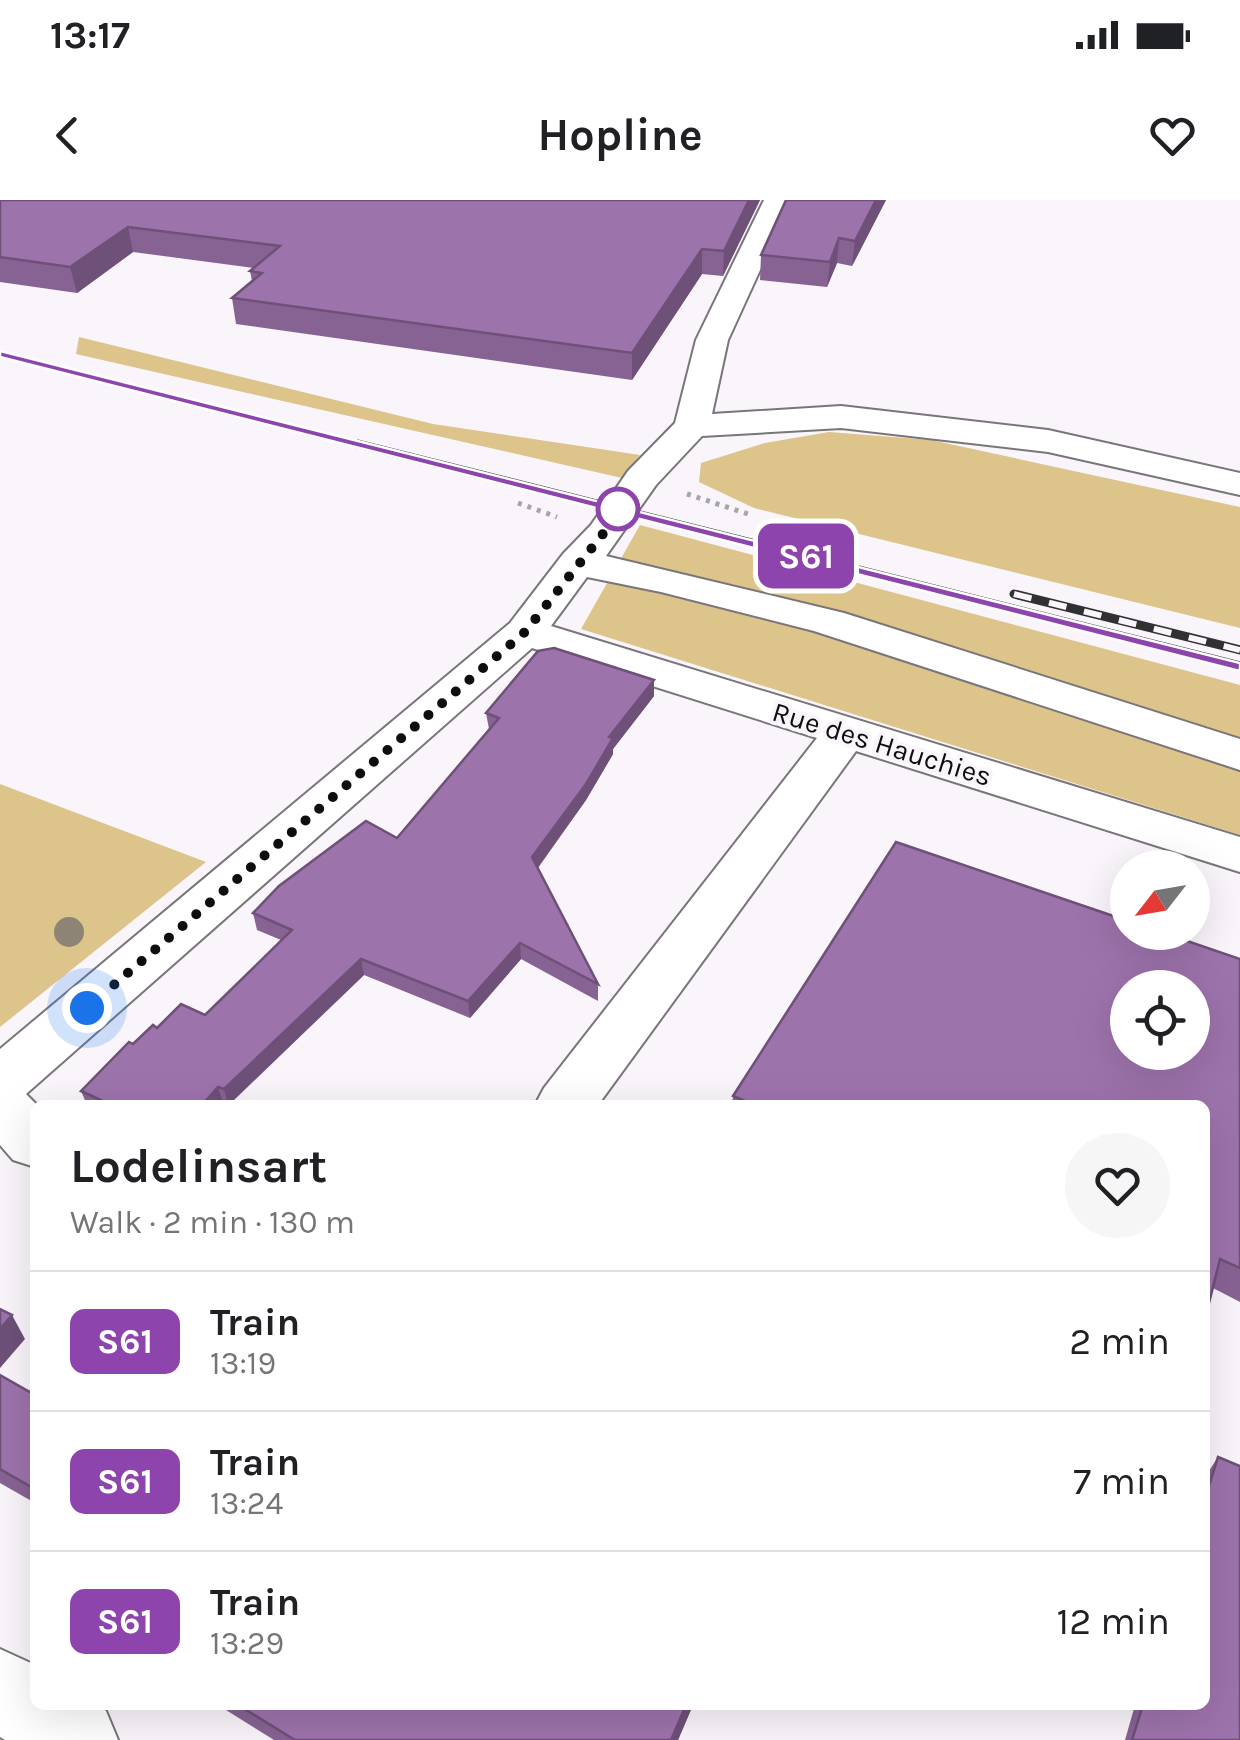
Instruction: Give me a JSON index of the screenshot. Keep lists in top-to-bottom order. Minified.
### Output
{"streets":{"street":["Rue des Hauchies"]},"north":"bottom left","page":{"status":"13:17","header":"Hopline","on_map":"S61","heading":["Lodelinsart","Walk · 2 min · 130 m"],"list":[{"mark":"S61","name":"Train","note":"13:19","value":"2 min"},{"mark":"S61","name":"Train","note":"13:24","value":"7 min"},{"mark":"S61","name":"Train","note":"13:29","value":"12 min"}]}}
